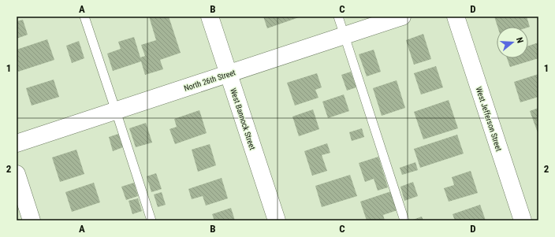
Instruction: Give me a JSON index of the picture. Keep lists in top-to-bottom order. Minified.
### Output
{"streets":{"street":["North 26th Street","West Bannock Street","West Jefferson Street"]},"crossings":[["North 26th Street","West Bannock Street"]],"north":"right","grid":{"columns":["A","B","C","D"],"rows":["1","2"]}}
